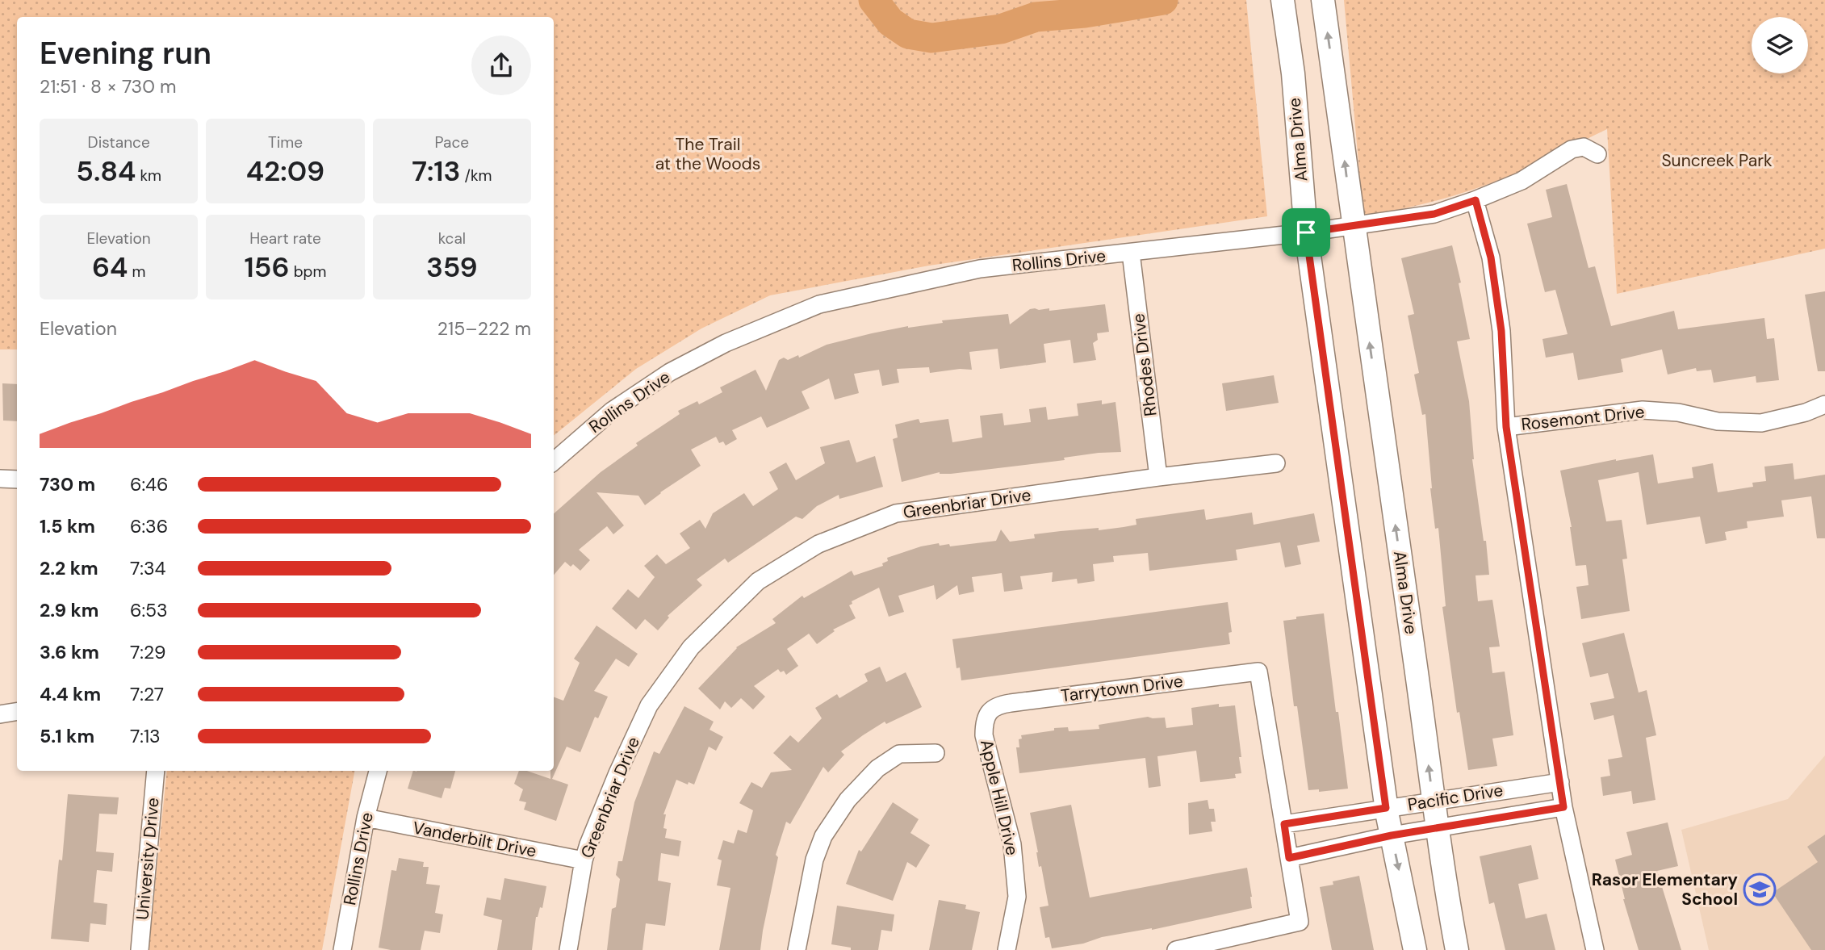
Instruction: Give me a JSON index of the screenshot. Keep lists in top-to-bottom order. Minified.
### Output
{"streets":{"main road":["Alma Drive"],"street":["Rollins Drive","Rhodes Drive","Rosemont Drive","Greenbriar Drive","Tarrytown Drive","Apple Hill Drive","Pacific Drive","Vanderbilt Drive","University Drive"]},"crossings":[["Alma Drive","Rollins Drive"],["Alma Drive","Pacific Drive"],["Rollins Drive","Rhodes Drive"],["Rollins Drive","Vanderbilt Drive"],["Rhodes Drive","Greenbriar Drive"],["Greenbriar Drive","Vanderbilt Drive"],["Tarrytown Drive","Apple Hill Drive"],["Tarrytown Drive","Pacific Drive"]],"parks":["The Trail at the Woods","Suncreek Park"],"places":{"school or university":["Rasor Elementary School"]},"page":{"heading":["Evening run","21:51 · 8 × 730 m"],"stats":[["Distance","5.84 km"],["Time","42:09"],["Pace","7:13 /km"],["Elevation","64 m"],["Heart rate","156 bpm"],["kcal","359"]],"chart":["Elevation","215–222 m"],"list":[{"name":"730 m","note":"6:46"},{"name":"1.5 km","note":"6:36"},{"name":"2.2 km","note":"7:34"},{"name":"2.9 km","note":"6:53"},{"name":"3.6 km","note":"7:29"},{"name":"4.4 km","note":"7:27"},{"name":"5.1 km","note":"7:13"}]}}
